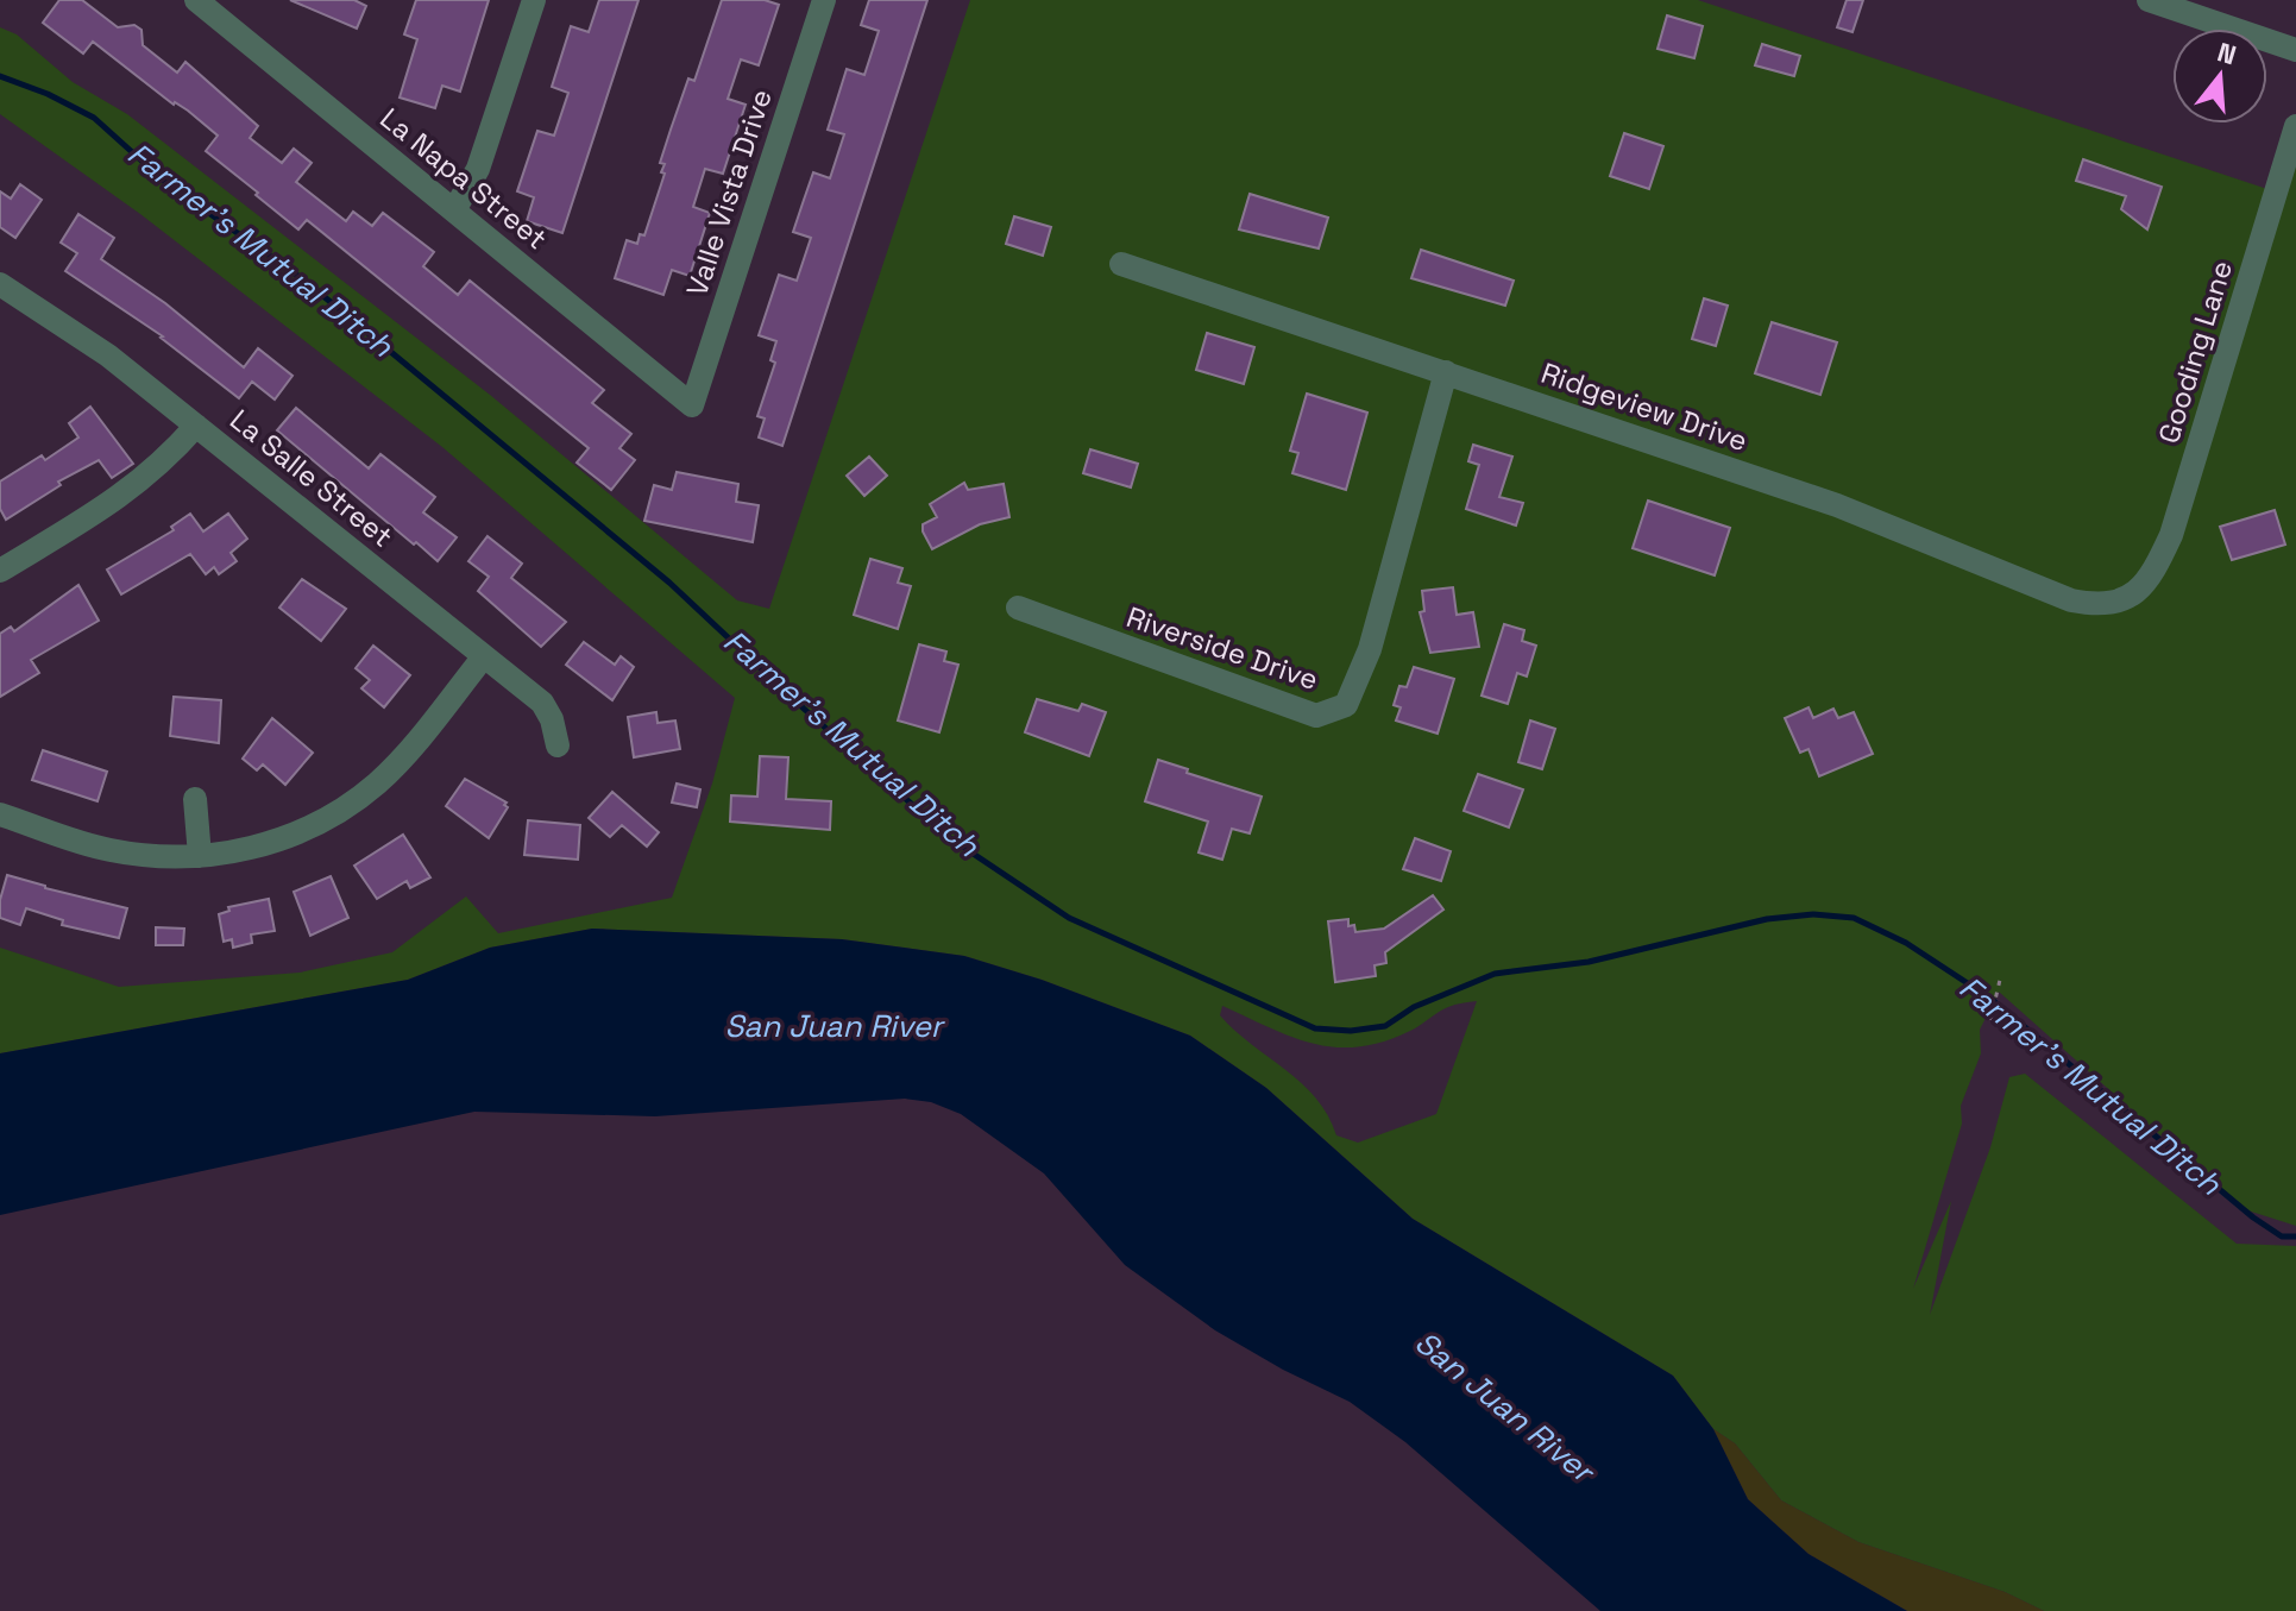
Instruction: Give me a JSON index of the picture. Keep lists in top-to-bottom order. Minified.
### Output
{"streets":{"street":["La Napa Street","Valle Vista Drive","Gooding Lane","Ridgeview Drive","La Salle Street","Riverside Drive"]},"crossings":[["La Napa Street","Valle Vista Drive"],["Gooding Lane","Ridgeview Drive"],["Ridgeview Drive","Riverside Drive"]],"water":["Farmer's Mutual Ditch","San Juan River"],"north":"top"}
